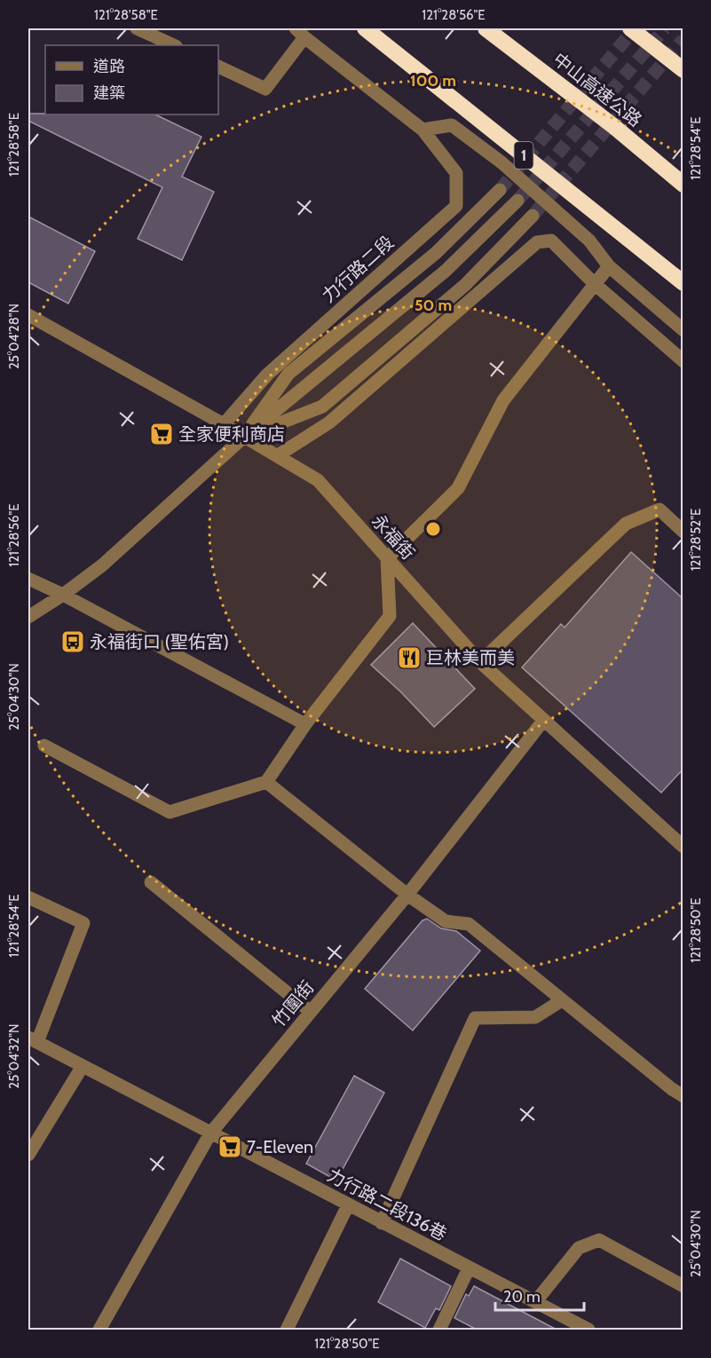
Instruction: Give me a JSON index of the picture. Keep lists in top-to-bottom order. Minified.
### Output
{"streets":{"highway":["中山高速公路","1"],"street":["力行路二段","永福街","竹圍街","力行路二段136巷"]},"crossings":[["力行路二段","永福街"],["永福街","竹圍街"],["竹圍街","力行路二段136巷"]],"places":{"supermarket":["全家便利商店","7-Eleven"],"bus stop":["永福街口 (聖佑宮)"],"restaurant":["巨林美而美"]},"legend":["道路","建築"],"scale_bar":"20 m","coordinates":["121°28'58\"E","121°28'56\"E","121°28'54\"E","25°04'28\"N","121°28'52\"E","25°04'30\"N","121°28'50\"E","25°04'32\"N"],"rings":["100 m","50 m"]}
